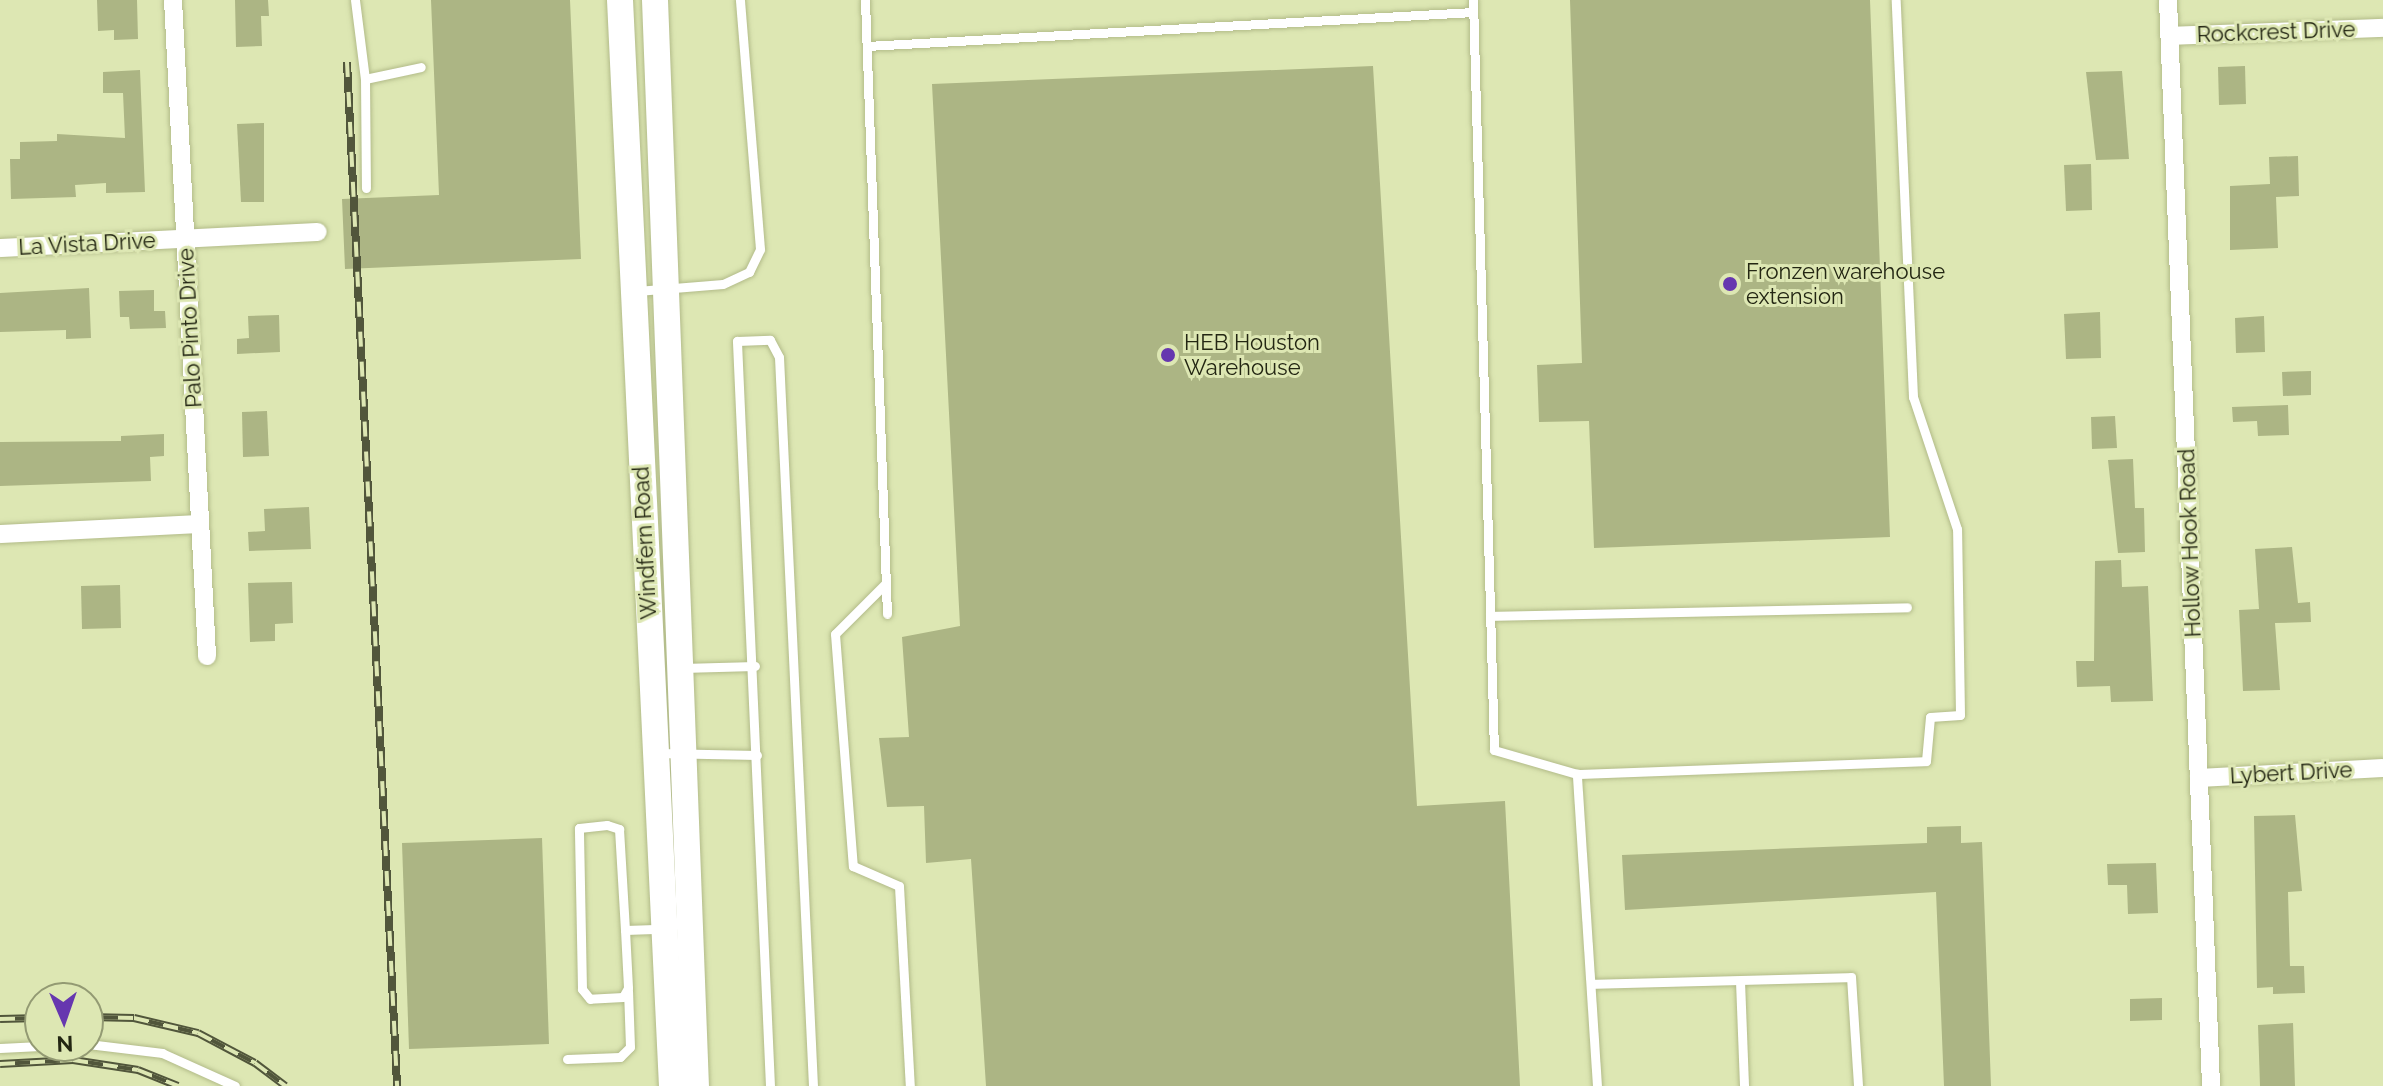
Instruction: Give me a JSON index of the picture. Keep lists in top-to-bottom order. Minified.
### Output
{"streets":{"street":["Rockcrest Drive","La Vista Drive","Palo Pinto Drive","Windfern Road","Hollow Hook Road","Lybert Drive"]},"crossings":[["Rockcrest Drive","Hollow Hook Road"],["La Vista Drive","Palo Pinto Drive"],["Hollow Hook Road","Lybert Drive"]],"places":["Fronzen warehouse extension","HEB Houston Warehouse"],"north":"bottom"}
